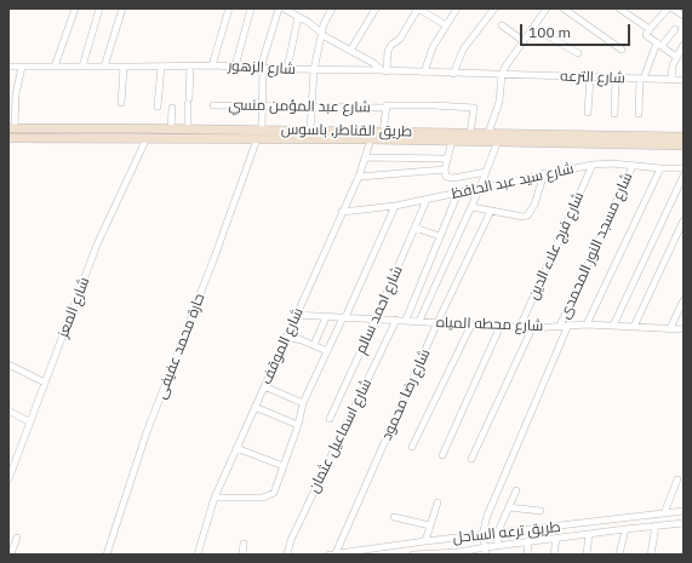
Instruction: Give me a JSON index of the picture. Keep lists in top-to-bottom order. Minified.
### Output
{"streets":{"main road":["طريق القناطر, باسوس"],"street":["شارع الزهور","شارع الترعه","شارع عبد المؤمن منسي","شارع سيد عبد الحافظ","شارع فرج علاء الدين","شارع مسجد النور المحمدى","شارع المعز","شارع احمد سالم","شارع محطه المياه","حارة محمد عفيفى","شارع الموقف","شارع رضا محمود","شارع اسماعيل عثمان","طريق ترعه الساحل"]},"crossings":[["شارع الزهور","شارع الترعه"],["شارع عبد المؤمن منسي","طريق القناطر, باسوس"],["طريق القناطر, باسوس","شارع المعز"],["طريق القناطر, باسوس","حارة محمد عفيفى"],["طريق القناطر, باسوس","شارع الموقف"],["شارع سيد عبد الحافظ","شارع فرج علاء الدين"],["شارع سيد عبد الحافظ","شارع مسجد النور المحمدى"],["شارع سيد عبد الحافظ","شارع احمد سالم"],["شارع سيد عبد الحافظ","شارع الموقف"],["شارع فرج علاء الدين","شارع محطه المياه"],["شارع مسجد النور المحمدى","شارع محطه المياه"],["شارع احمد سالم","شارع محطه المياه"],["شارع محطه المياه","شارع الموقف"],["شارع محطه المياه","شارع رضا محمود"],["شارع محطه المياه","شارع اسماعيل عثمان"],["شارع رضا محمود","طريق ترعه الساحل"]],"scale_bar":"100 m"}
